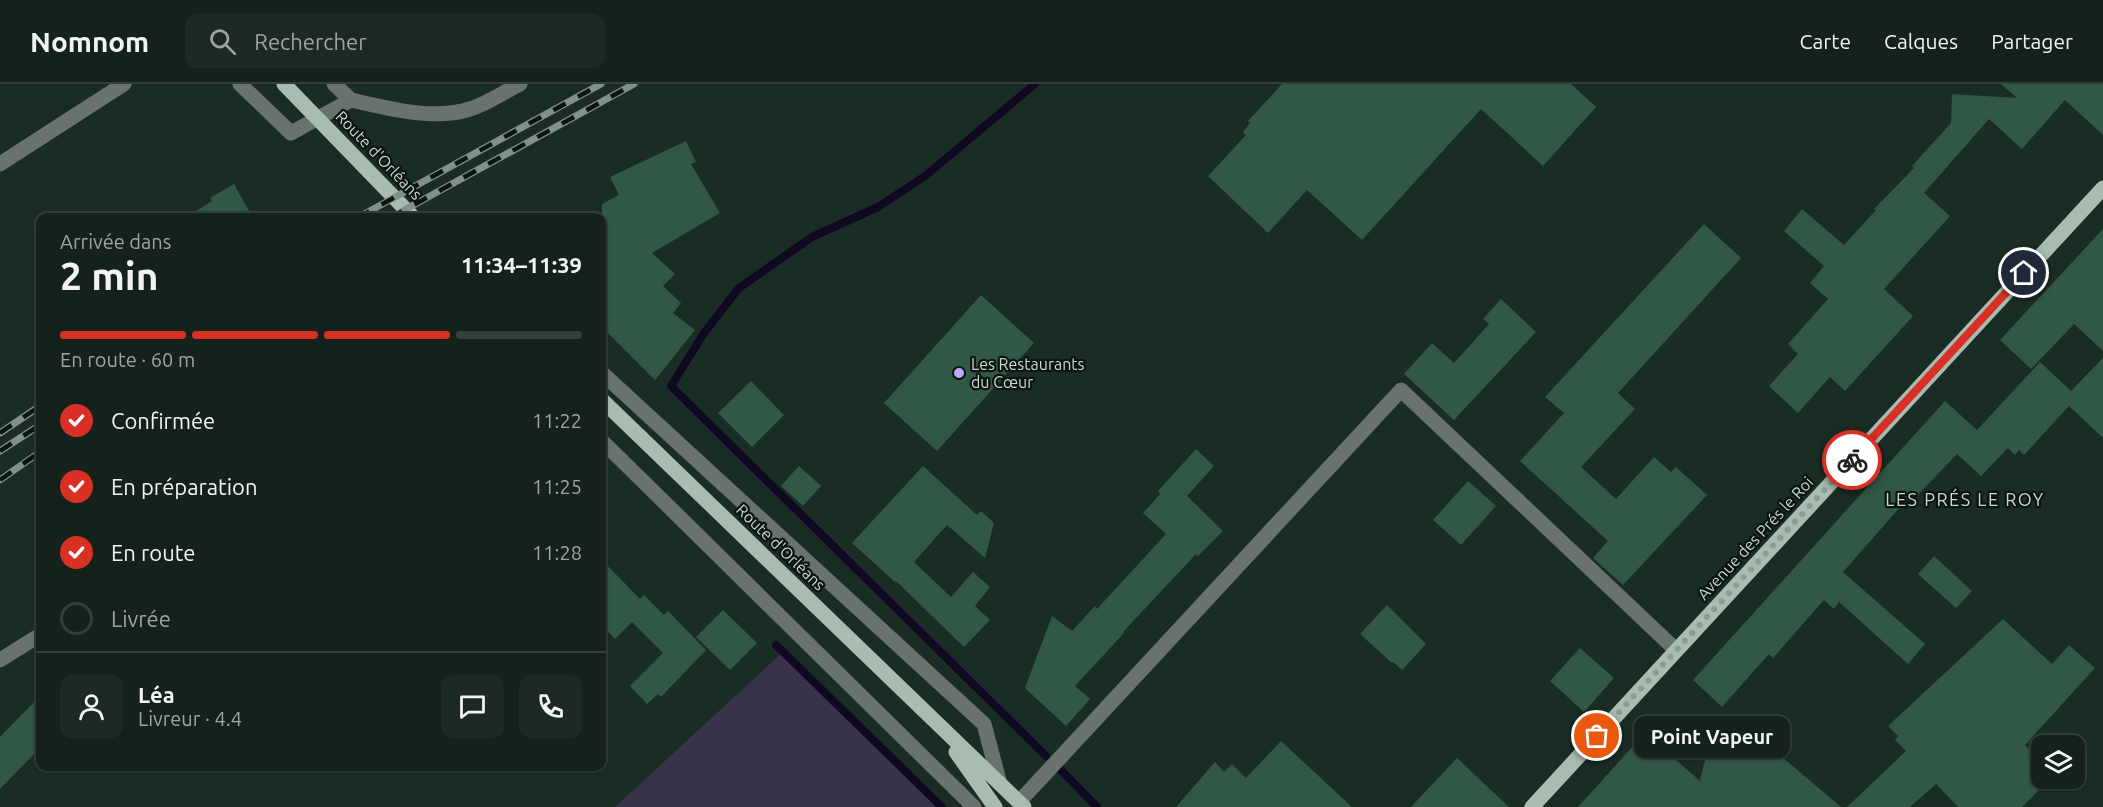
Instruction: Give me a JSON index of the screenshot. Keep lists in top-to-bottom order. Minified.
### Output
{"streets":{"main road":["Route d'Orléans","Avenue des Prés le Roi"]},"districts":["LES PRÉS LE ROY"],"places":["Les Restaurants du Cœur","Point Vapeur"],"page":{"header":"Nomnom","search":"Rechercher","nav":["Carte","Calques","Partager"],"heading":["2 min","Arrivée dans","11:34–11:39"],"panel":["Léa","Livreur · 4.4"],"bar":"En route · 60 m","list":[["Confirmée","11:22"],["En préparation","11:25"],["En route","11:28"],"Livrée"],"bubble":"Point Vapeur"}}
